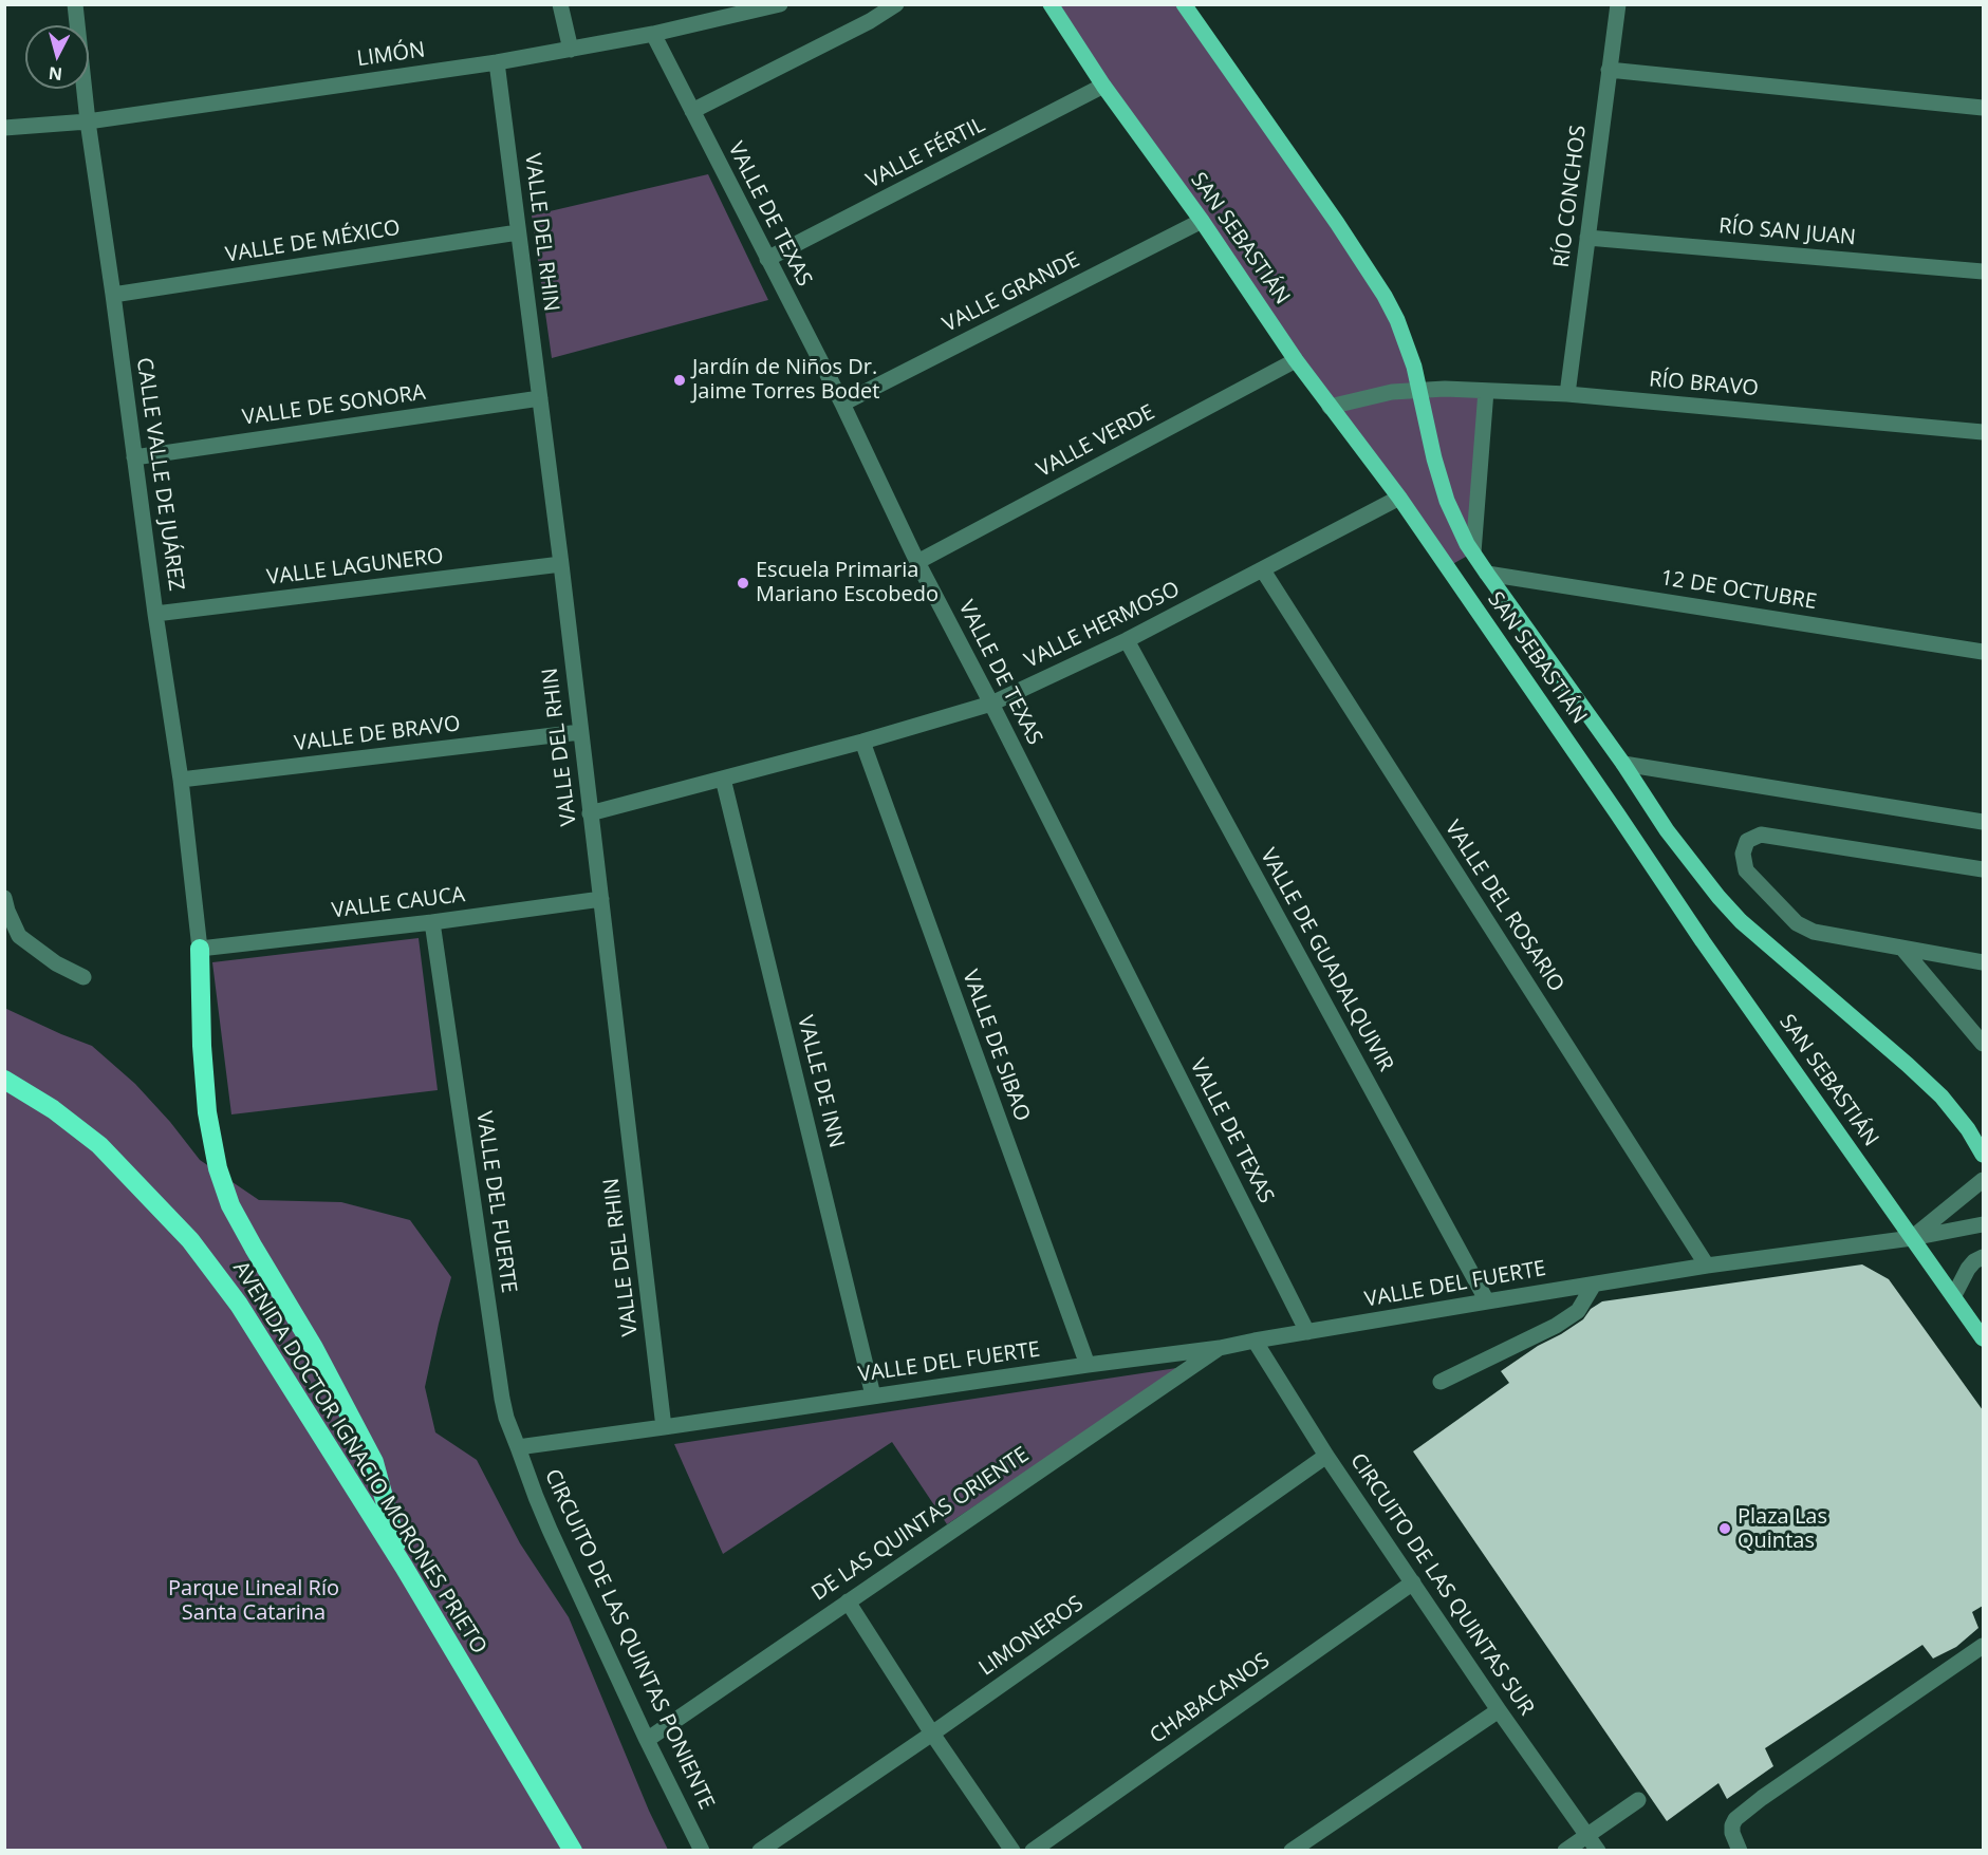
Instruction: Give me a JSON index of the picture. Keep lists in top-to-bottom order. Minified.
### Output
{"streets":{"highway":["AVENIDA DOCTOR IGNACIO MORONES PRIETO"],"main road":["SAN SEBASTIÁN"],"street":["LIMÓN","VALLE FÉRTIL","RÍO CONCHOS","VALLE DE TEXAS","VALLE DEL RHIN","RÍO SAN JUAN","VALLE DE MÉXICO","VALLE GRANDE","RÍO BRAVO","VALLE DE SONORA","VALLE VERDE","CALLE VALLE DE JUÁREZ","VALLE LAGUNERO","12 DE OCTUBRE","VALLE HERMOSO","VALLE DE BRAVO","VALLE CAUCA","VALLE DEL ROSARIO","VALLE DE GUADALQUIVIR","VALLE DE SIBAO","VALLE DE INN","VALLE DEL FUERTE","DE LAS QUINTAS ORIENTE","CIRCUITO DE LAS QUINTAS SUR","LIMONEROS","CIRCUITO DE LAS QUINTAS PONIENTE","CHABACANOS"]},"crossings":[["LIMÓN","VALLE DE TEXAS"],["LIMÓN","VALLE DEL RHIN"],["LIMÓN","CALLE VALLE DE JUÁREZ"],["VALLE FÉRTIL","VALLE DE TEXAS"],["VALLE FÉRTIL","SAN SEBASTIÁN"],["RÍO CONCHOS","RÍO SAN JUAN"],["RÍO CONCHOS","RÍO BRAVO"],["VALLE DE TEXAS","VALLE GRANDE"],["VALLE DE TEXAS","VALLE VERDE"],["VALLE DE TEXAS","VALLE HERMOSO"],["VALLE DE TEXAS","VALLE DEL FUERTE"],["VALLE DEL RHIN","VALLE DE MÉXICO"],["VALLE DEL RHIN","VALLE DE SONORA"],["VALLE DEL RHIN","VALLE LAGUNERO"],["VALLE DEL RHIN","VALLE HERMOSO"],["VALLE DEL RHIN","VALLE DE BRAVO"],["VALLE DEL RHIN","VALLE CAUCA"],["VALLE DEL RHIN","VALLE DEL FUERTE"],["SAN SEBASTIÁN","VALLE GRANDE"],["SAN SEBASTIÁN","RÍO BRAVO"],["SAN SEBASTIÁN","VALLE VERDE"],["SAN SEBASTIÁN","12 DE OCTUBRE"],["SAN SEBASTIÁN","VALLE HERMOSO"],["SAN SEBASTIÁN","VALLE DEL FUERTE"],["VALLE DE MÉXICO","CALLE VALLE DE JUÁREZ"],["VALLE DE SONORA","CALLE VALLE DE JUÁREZ"],["CALLE VALLE DE JUÁREZ","VALLE LAGUNERO"],["CALLE VALLE DE JUÁREZ","VALLE DE BRAVO"],["CALLE VALLE DE JUÁREZ","VALLE CAUCA"],["VALLE HERMOSO","VALLE DEL ROSARIO"],["VALLE HERMOSO","VALLE DE GUADALQUIVIR"],["VALLE HERMOSO","VALLE DE SIBAO"],["VALLE HERMOSO","VALLE DE INN"],["VALLE CAUCA","VALLE DEL FUERTE"],["VALLE DEL ROSARIO","VALLE DEL FUERTE"],["VALLE DE GUADALQUIVIR","VALLE DEL FUERTE"],["VALLE DE SIBAO","VALLE DEL FUERTE"],["VALLE DE INN","VALLE DEL FUERTE"],["VALLE DEL FUERTE","DE LAS QUINTAS ORIENTE"],["VALLE DEL FUERTE","CIRCUITO DE LAS QUINTAS SUR"],["VALLE DEL FUERTE","CIRCUITO DE LAS QUINTAS PONIENTE"],["DE LAS QUINTAS ORIENTE","CIRCUITO DE LAS QUINTAS PONIENTE"],["CIRCUITO DE LAS QUINTAS SUR","LIMONEROS"],["CIRCUITO DE LAS QUINTAS SUR","CHABACANOS"]],"parks":["Parque Lineal Río Santa Catarina"],"places":["Jardín de Niños Dr. Jaime Torres Bodet","Escuela Primaria Mariano Escobedo","Plaza Las Quintas"],"north":"bottom"}
